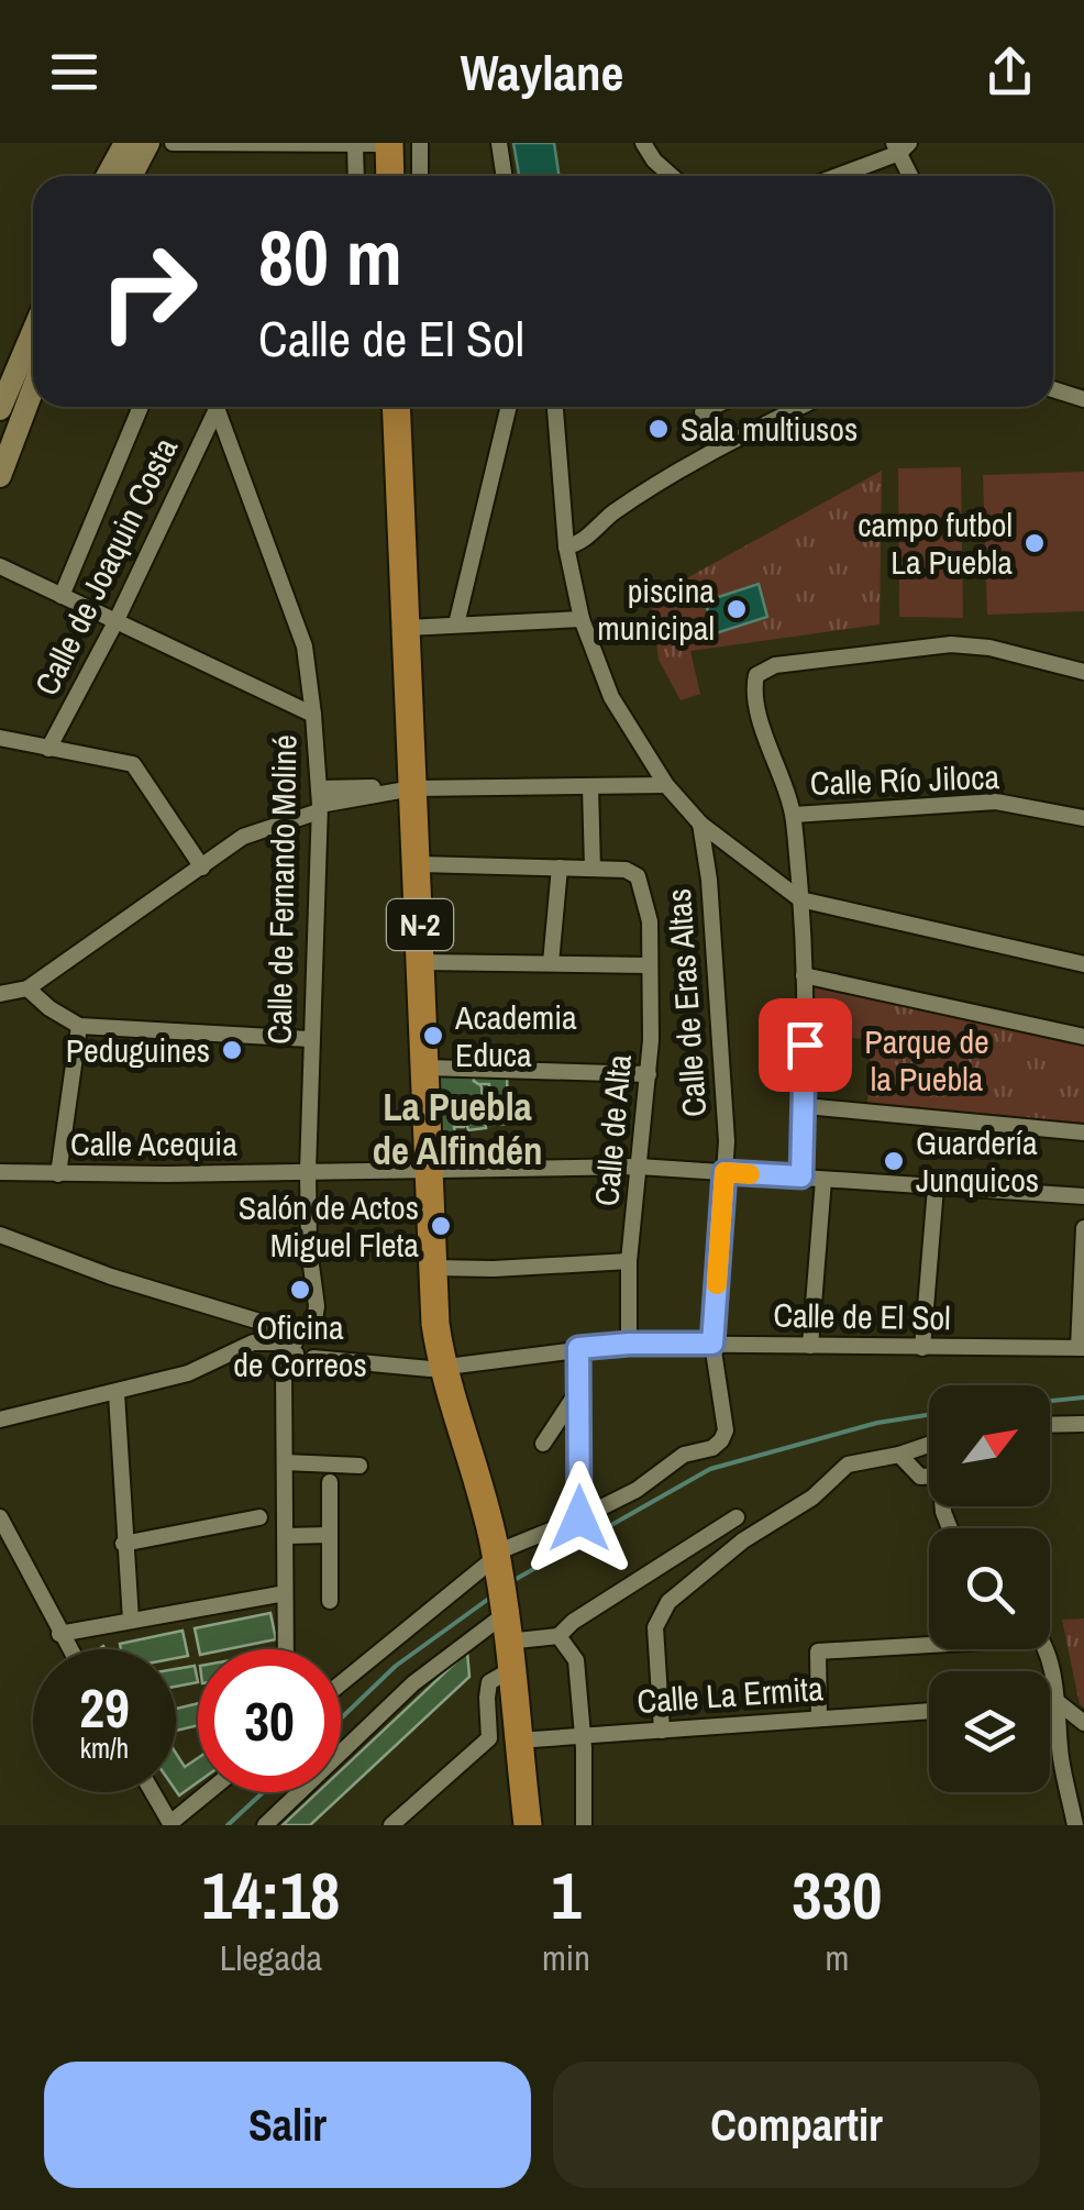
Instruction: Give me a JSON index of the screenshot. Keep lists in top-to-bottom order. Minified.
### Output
{"streets":{"highway":["N-2"],"street":["Calle de Joaquin Costa","Calle Río Jiloca","Calle de Fernando Moliné","Calle de Eras Altas","Calle de Alta","Calle Acequia","Calle de El Sol","Calle La Ermita"]},"crossings":[["Calle de Fernando Moliné","Calle Acequia"],["Calle de Fernando Moliné","Calle de El Sol"],["N-2","Calle Acequia"],["N-2","Calle de El Sol"],["N-2","Calle La Ermita"],["Calle de Eras Altas","Calle Acequia"],["Calle de Eras Altas","Calle de El Sol"],["Calle de Alta","Calle Acequia"],["Calle de Alta","Calle de El Sol"]],"districts":["La Puebla de Alfindén"],"parks":["Parque de la Puebla"],"places":["Sala multiusos","campo futbol La Puebla","piscina municipal","Academia Educa","Peduguines","Guardería Junquicos","Salón de Actos Miguel Fleta","Oficina de Correos"],"north":"top right","page":{"header":"Waylane","turn":["80 m","Calle de El Sol"],"speed":"29 km/h","limit":"30","eta":["14:18","Llegada","1","min","330","m"],"buttons":["Salir","Compartir"]}}
